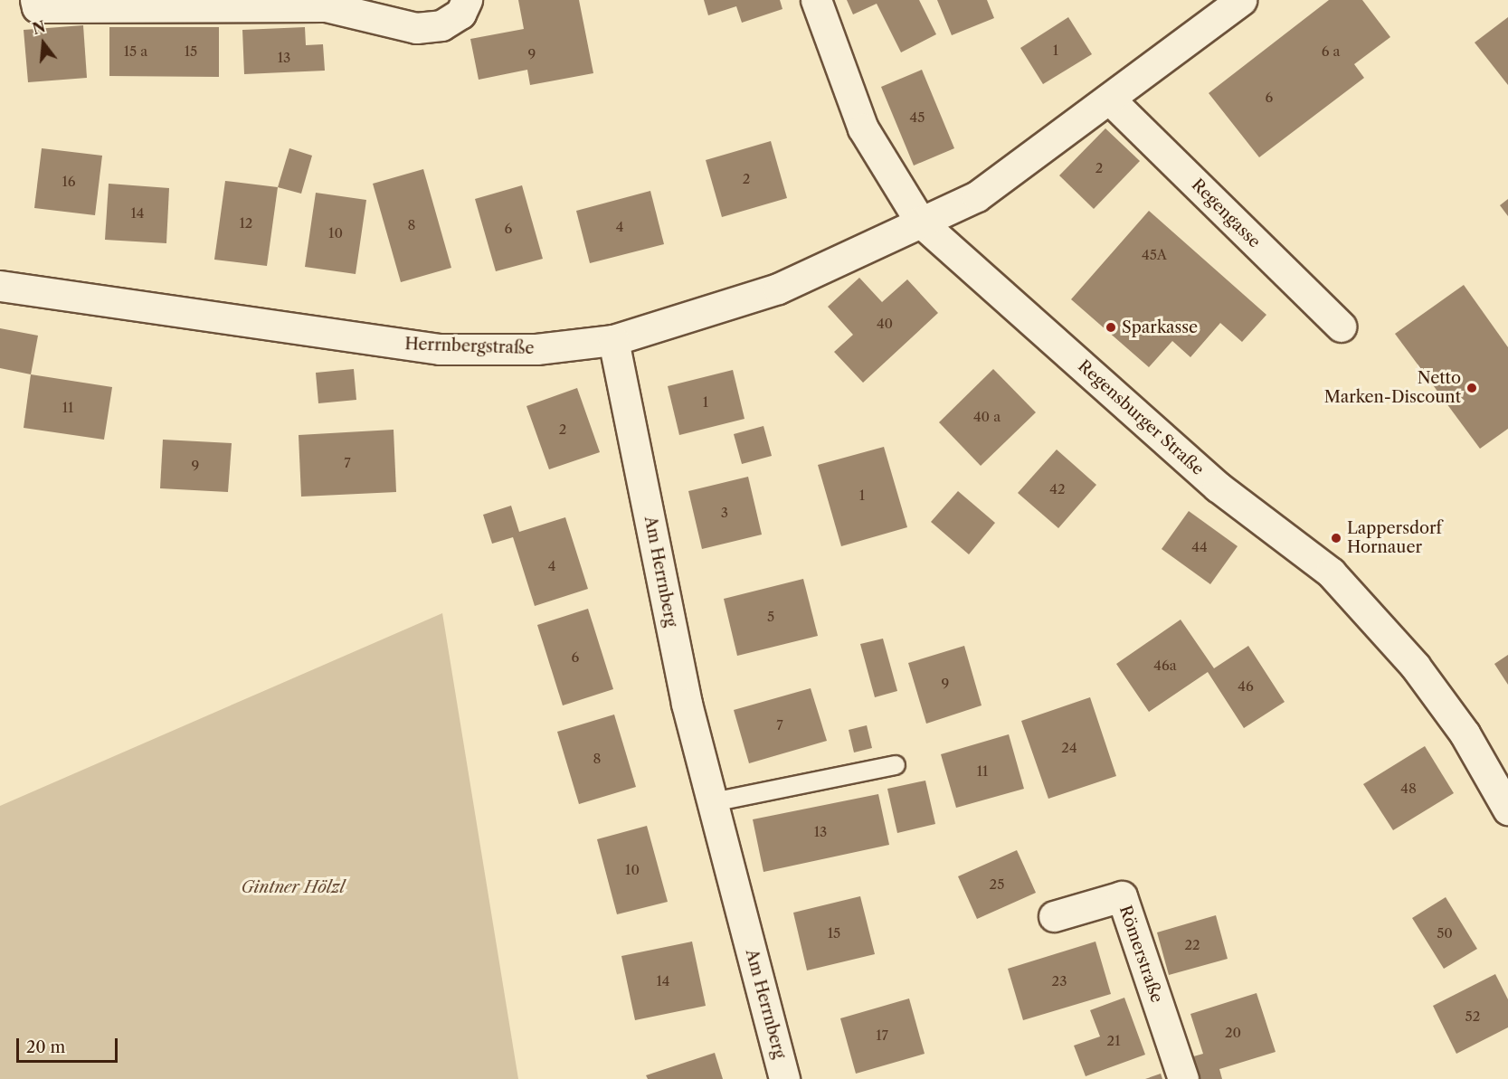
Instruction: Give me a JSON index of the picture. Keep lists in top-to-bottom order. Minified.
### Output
{"streets":{"street":["Regengasse","Herrnbergstraße","Regensburger Straße","Am Herrnberg","Römerstraße"]},"crossings":[["Herrnbergstraße","Regensburger Straße"],["Herrnbergstraße","Am Herrnberg"]],"parks":["Gintner Hölzl"],"places":["Sparkasse","Netto Marken-Discount","Lappersdorf Hornauer"],"house_numbers":["1","15 a","15","6 a","9","13","6","45","2","2","16","14","12","8","4","6","10","45A","40","1","11","40 a","2","7","9","42","1","3","44","4","5","6","46a","9","46","7","24","8","11","48","13","10","25","15","50","22","14","23","52","20","17","21"],"scale_bar":"20 m","north":"top"}
